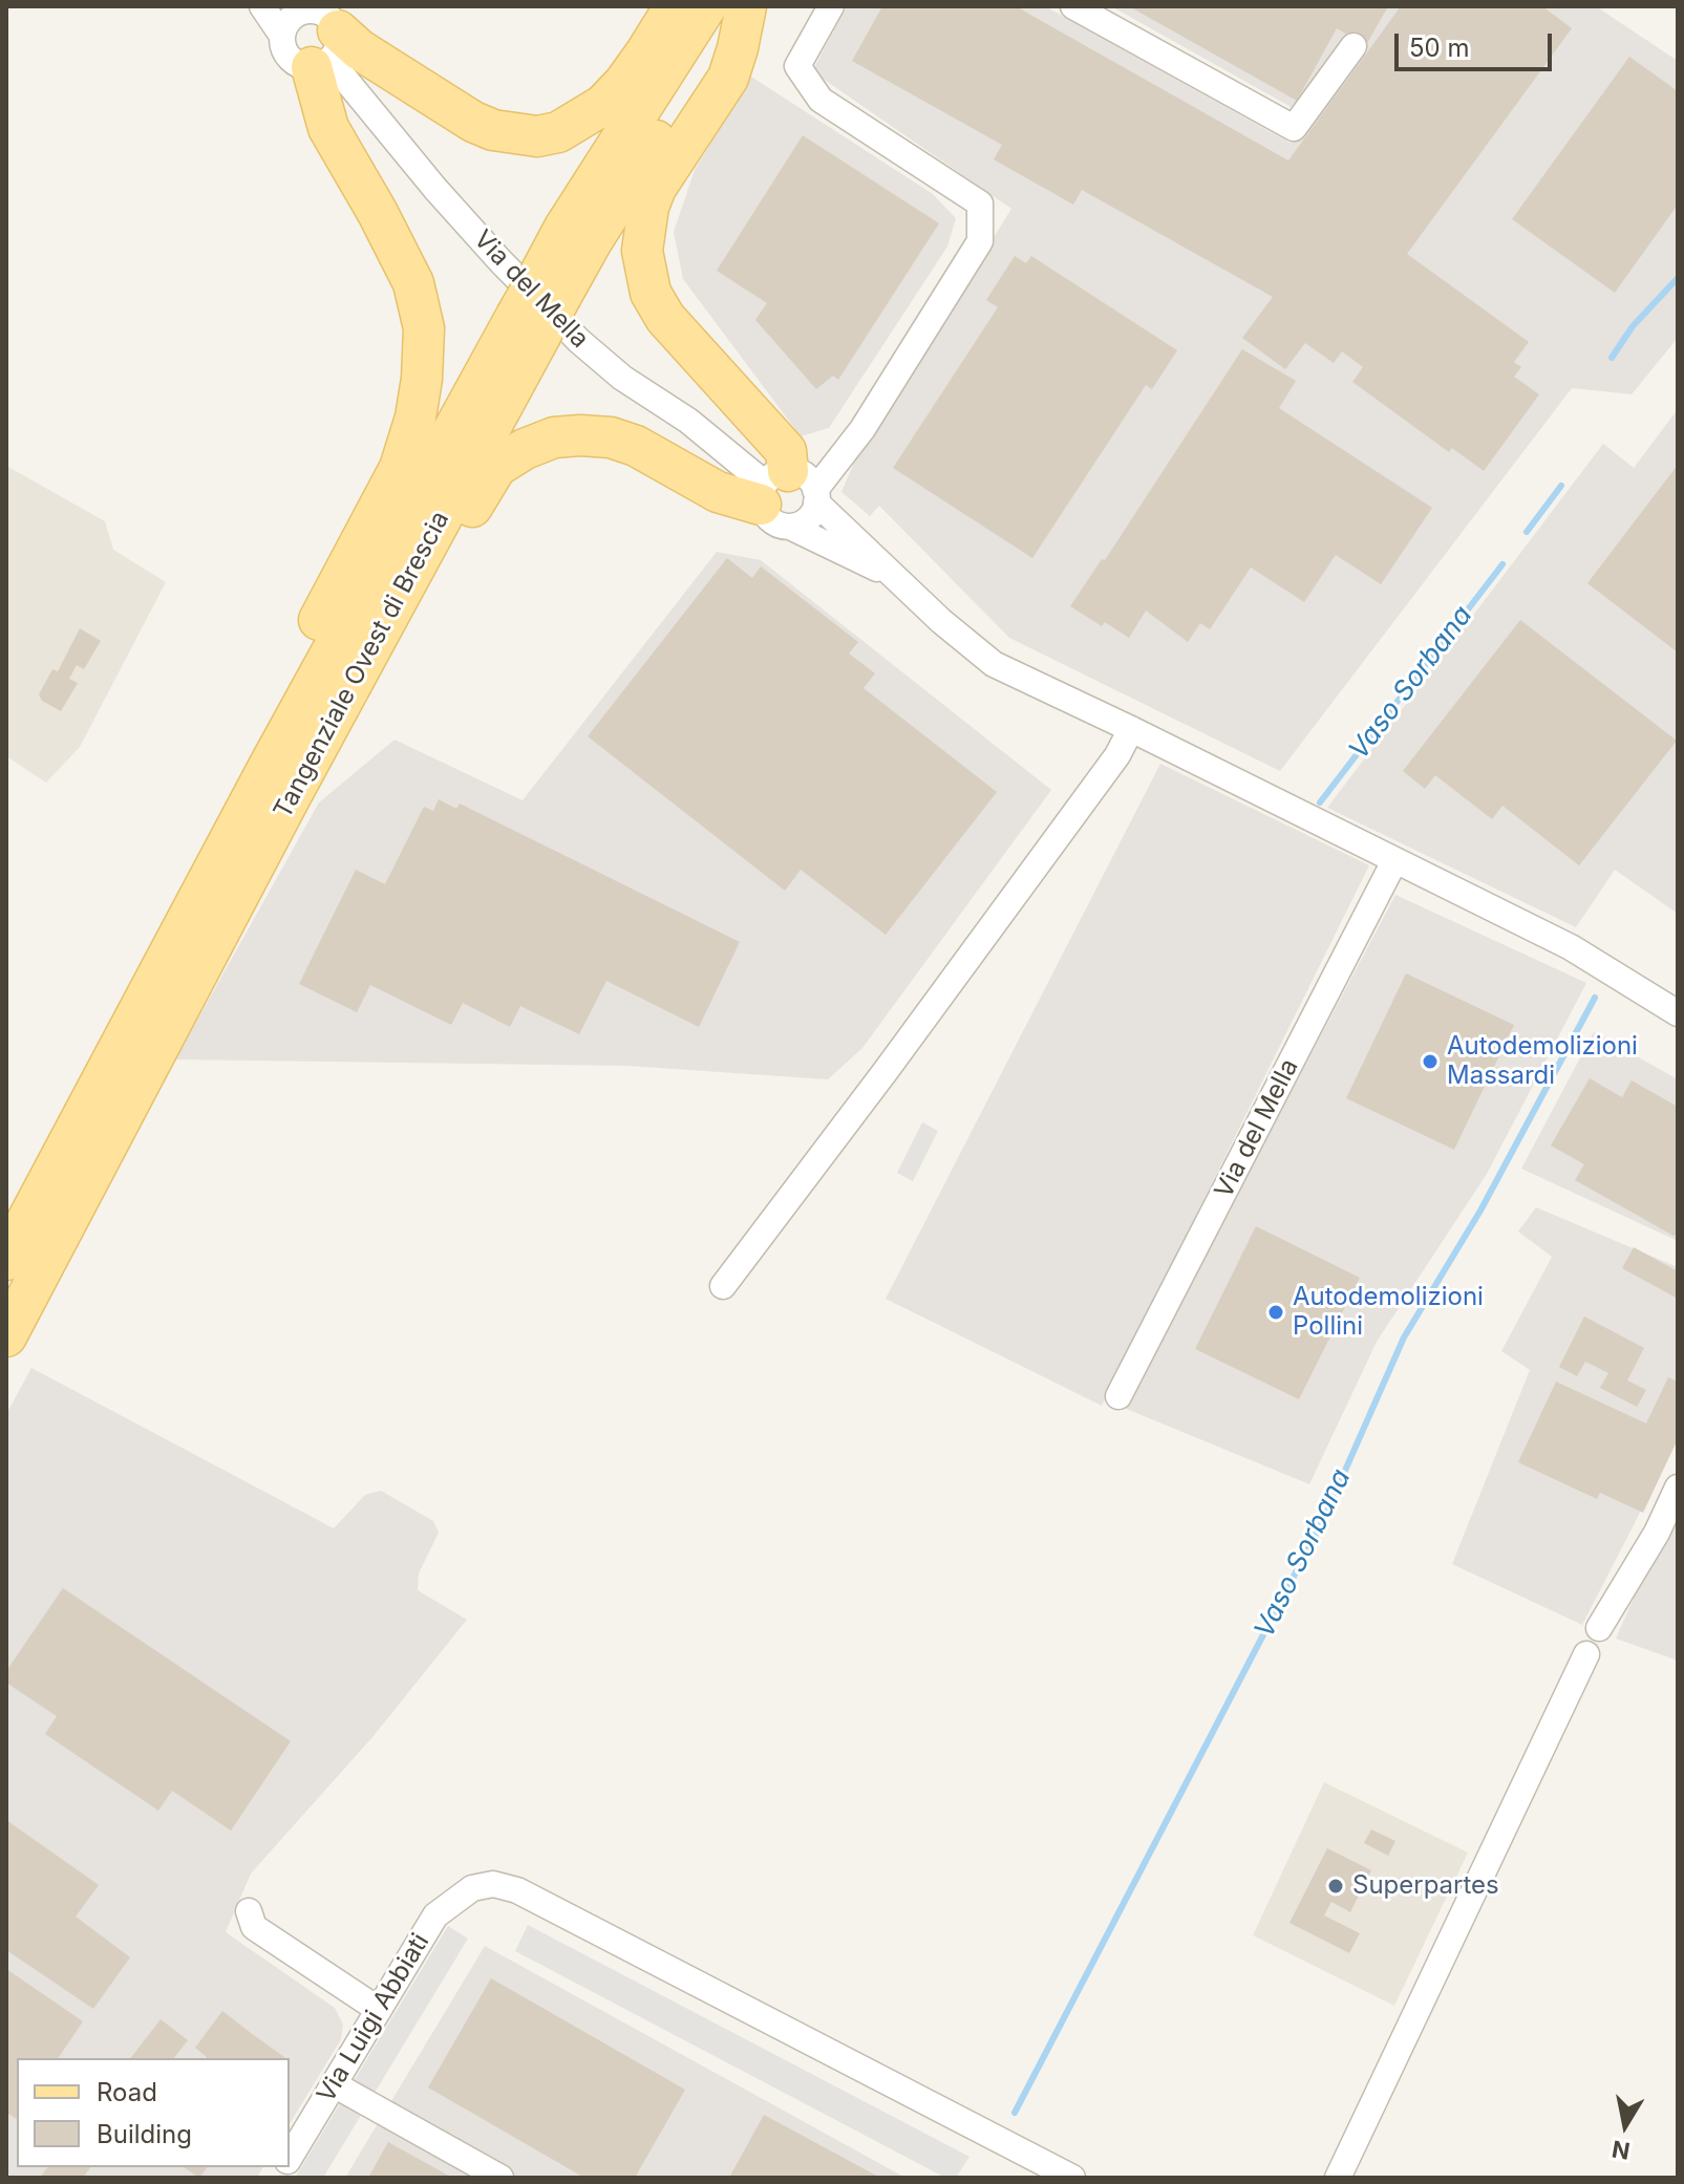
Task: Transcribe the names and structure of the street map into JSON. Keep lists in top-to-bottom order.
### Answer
{
  "streets": {
    "main road": ["Tangenziale Ovest di Brescia"],
    "street": ["Via del Mella", "Via Luigi Abbiati"]
  },
  "water": ["Vaso Sorbana"],
  "places": ["Autodemolizioni Massardi", "Autodemolizioni Pollini", "Superpartes"],
  "legend": ["Road", "Building"],
  "scale_bar": "50 m",
  "north": "bottom"
}
